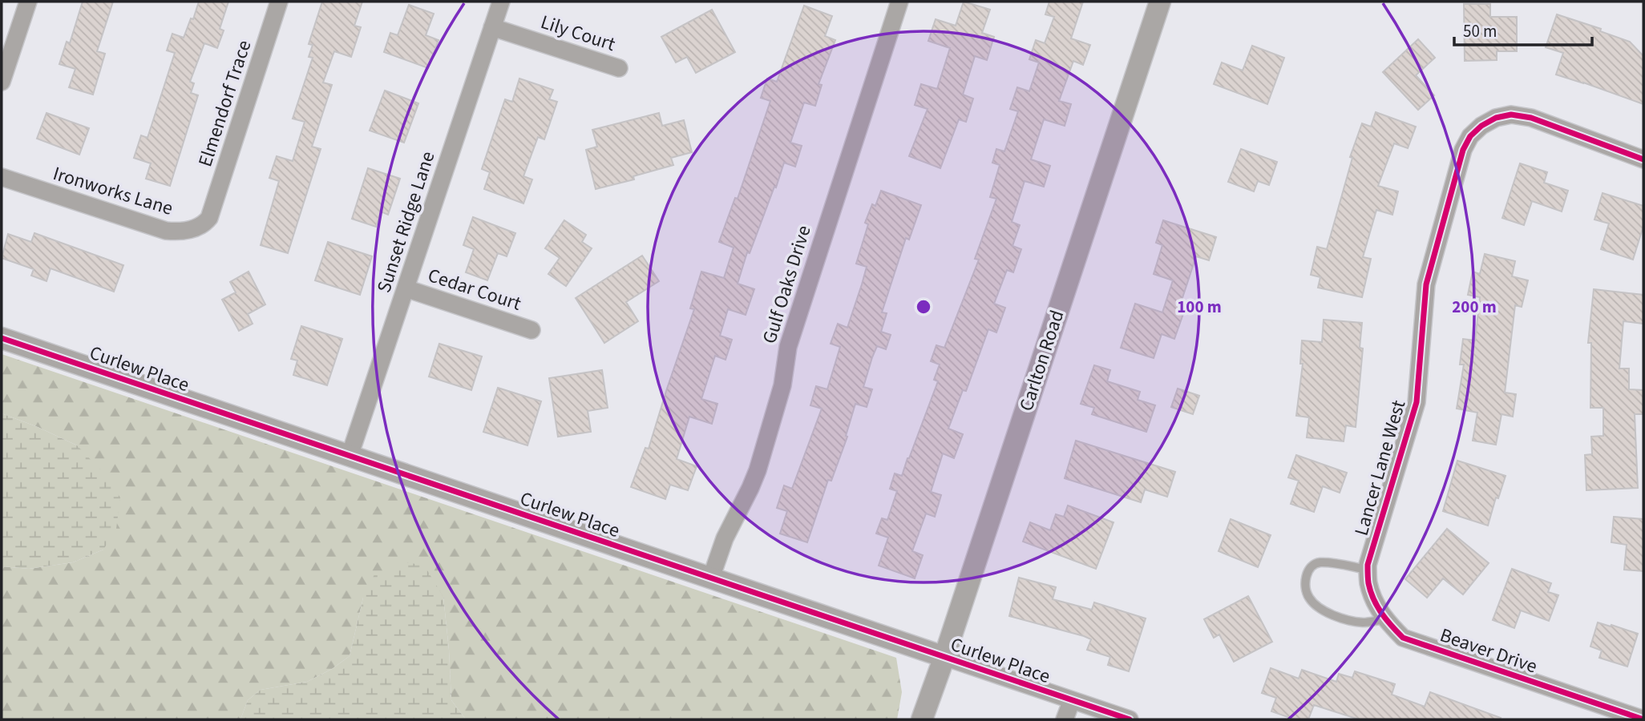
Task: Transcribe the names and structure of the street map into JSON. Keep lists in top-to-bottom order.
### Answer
{
  "streets": {
    "street": [
      "Lily Court",
      "Elmendorf Trace",
      "Ironworks Lane",
      "Sunset Ridge Lane",
      "Gulf Oaks Drive",
      "Cedar Court",
      "Carlton Road",
      "Curlew Place",
      "Lancer Lane West",
      "Beaver Drive"
    ]
  },
  "crossings": [
    ["Lily Court", "Sunset Ridge Lane"],
    ["Elmendorf Trace", "Ironworks Lane"],
    ["Sunset Ridge Lane", "Cedar Court"],
    ["Sunset Ridge Lane", "Curlew Place"],
    ["Gulf Oaks Drive", "Curlew Place"],
    ["Carlton Road", "Curlew Place"],
    ["Lancer Lane West", "Beaver Drive"]
  ],
  "scale_bar": "50 m",
  "rings": ["100 m", "200 m"]
}
